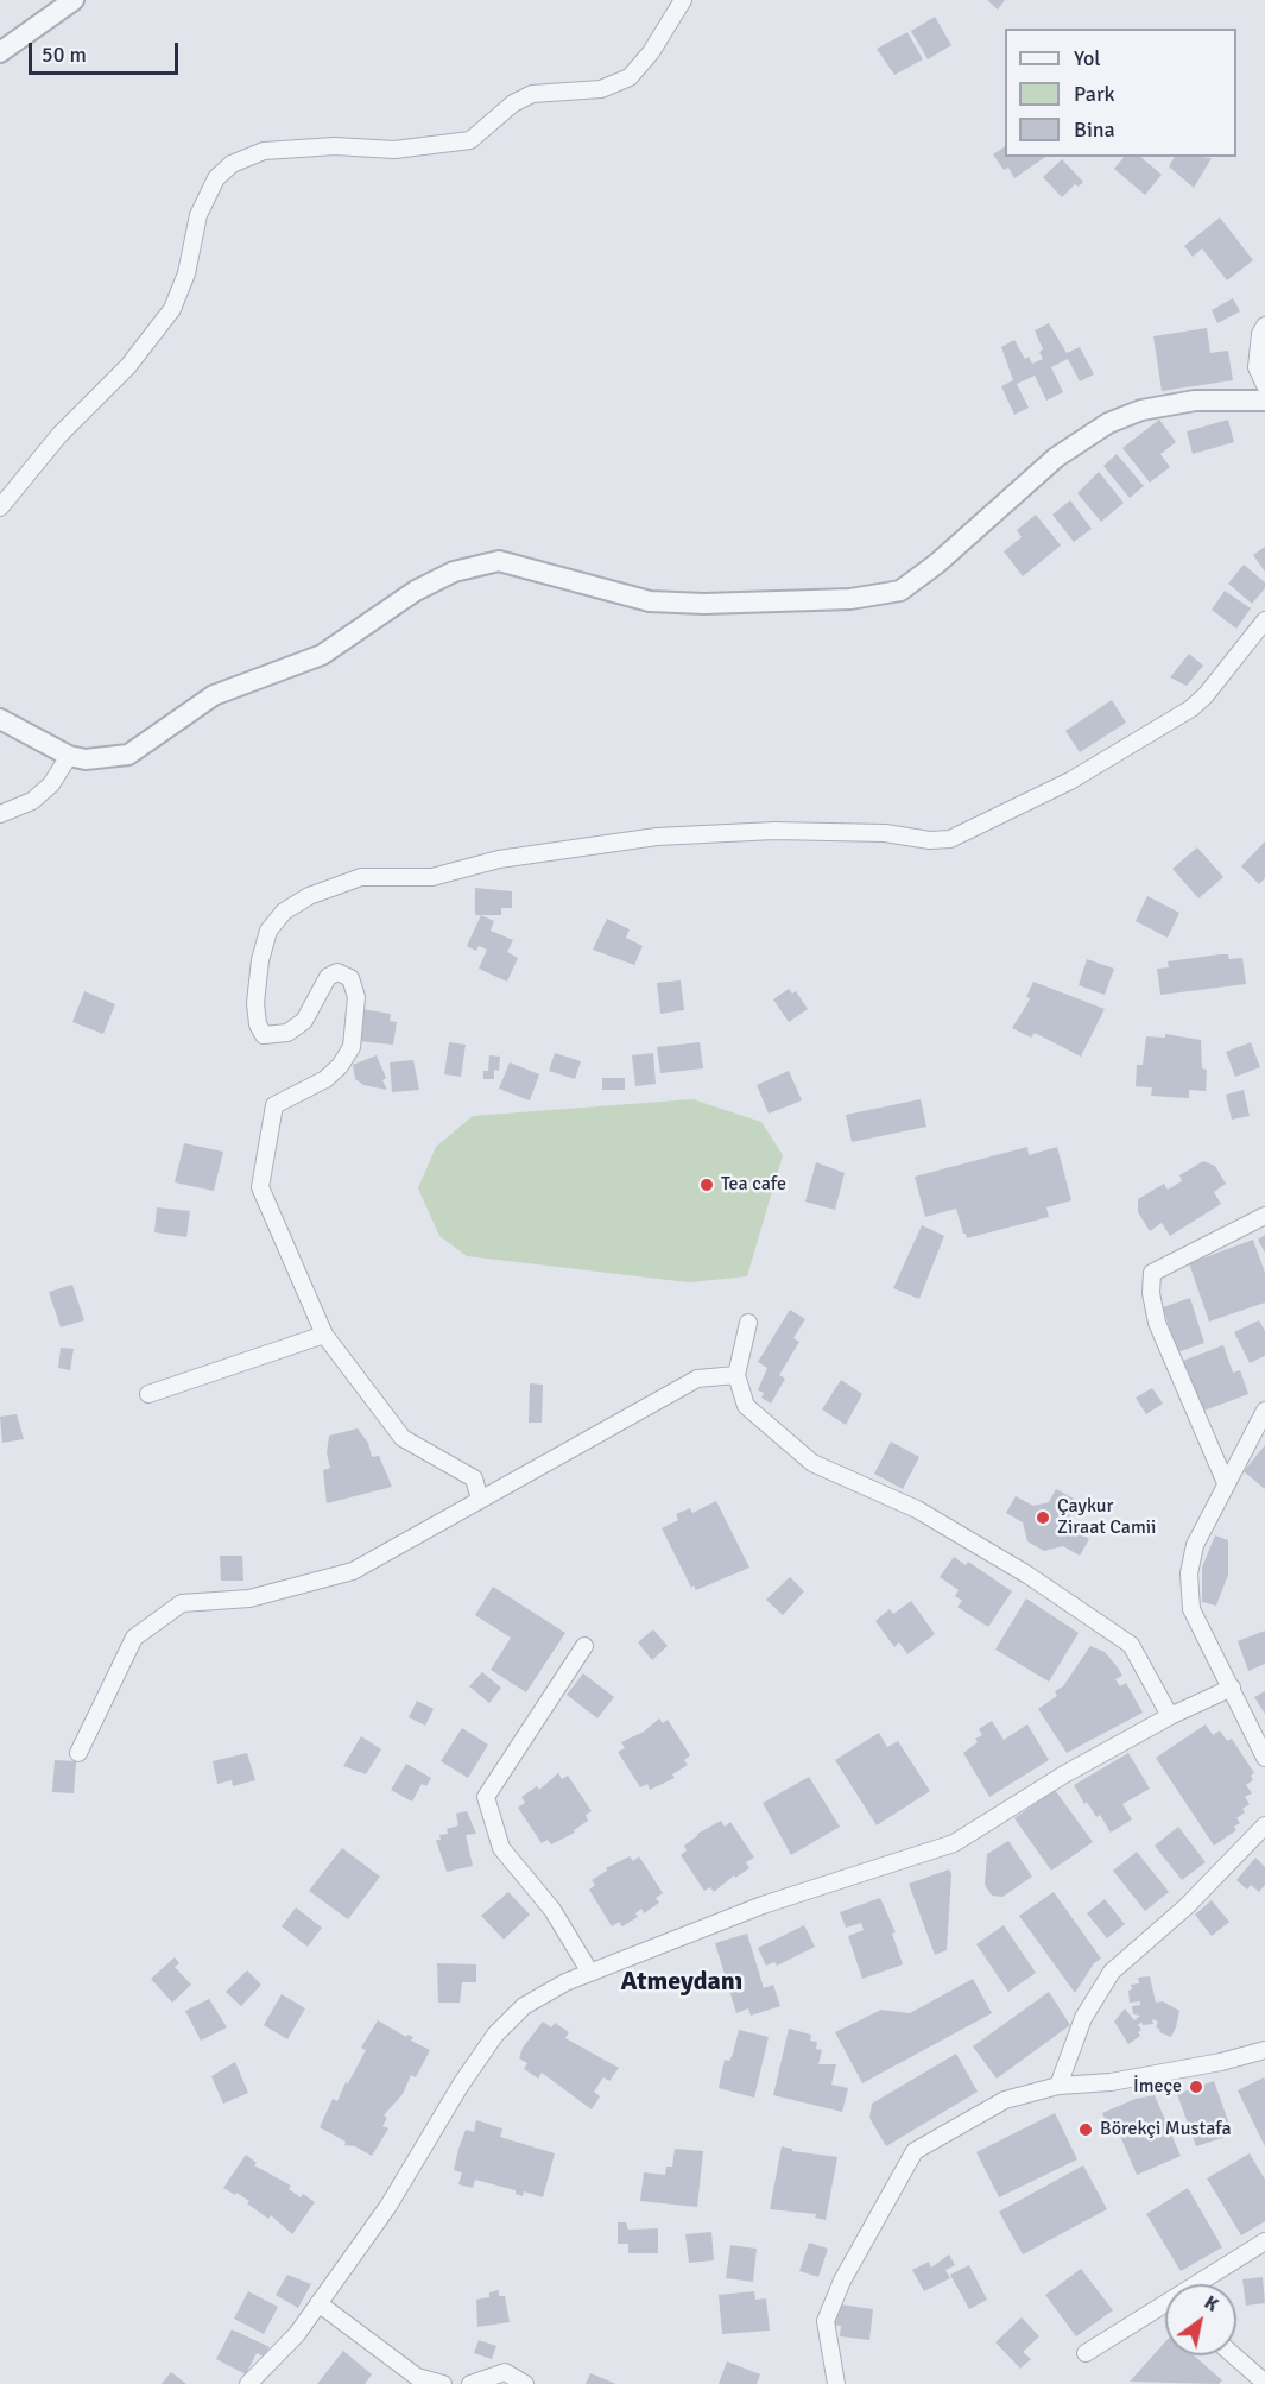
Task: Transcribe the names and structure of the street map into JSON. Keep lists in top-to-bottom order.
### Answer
{
  "districts": ["Atmeydanı"],
  "places": [
    "Tea cafe",
    "Çaykur Ziraat Camii",
    "İmeçe",
    "Börekçi Mustafa"
  ],
  "legend": ["Yol", "Park", "Bina"],
  "scale_bar": "50 m",
  "north": "top right"
}
